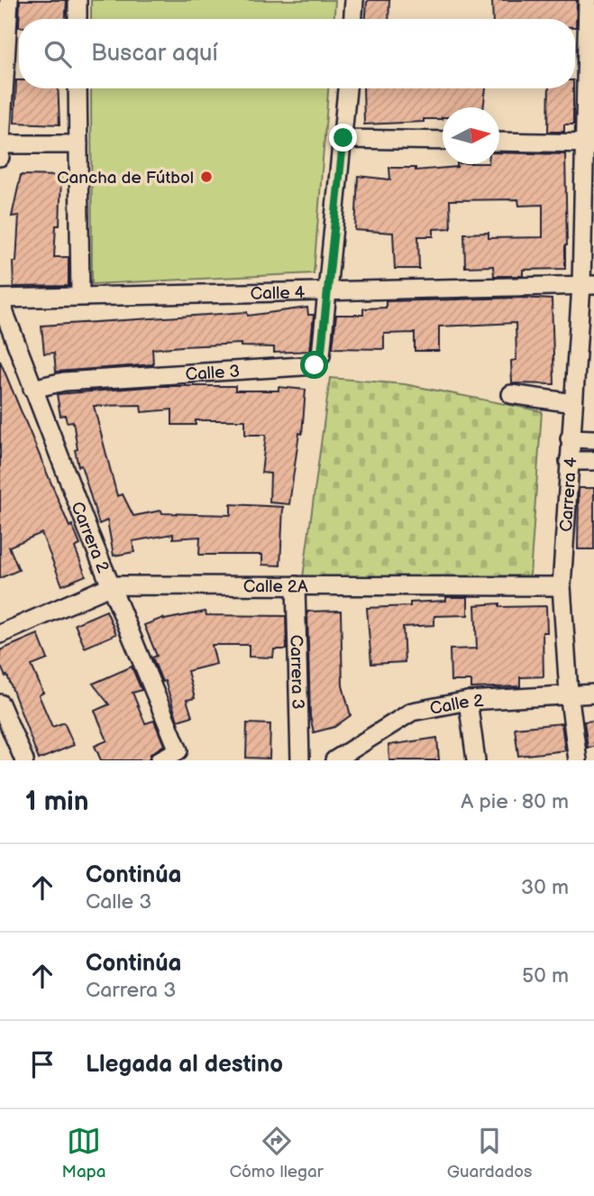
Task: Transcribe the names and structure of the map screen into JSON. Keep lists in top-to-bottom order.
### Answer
{
  "streets": {
    "street": [
      "Calle 4",
      "Calle 3",
      "Carrera 4",
      "Carrera 2",
      "Calle 2A",
      "Carrera 3",
      "Calle 2"
    ]
  },
  "crossings": [
    ["Calle 4", "Calle 3"],
    ["Calle 4", "Carrera 4"],
    ["Calle 4", "Carrera 2"],
    ["Calle 3", "Carrera 2"],
    ["Carrera 4", "Calle 2A"],
    ["Carrera 4", "Calle 2"],
    ["Carrera 2", "Calle 2A"],
    ["Calle 2A", "Carrera 3"]
  ],
  "places": ["Cancha de Fútbol"],
  "north": "right",
  "page": {
    "search": "Buscar aquí",
    "heading": ["1 min", "A pie · 80 m"],
    "list": [
      ["Continúa", "Calle 3", "30 m"],
      ["Continúa", "Carrera 3", "50 m"],
      "Llegada al destino"
    ],
    "nav": ["Mapa", "Cómo llegar", "Guardados"]
  }
}
